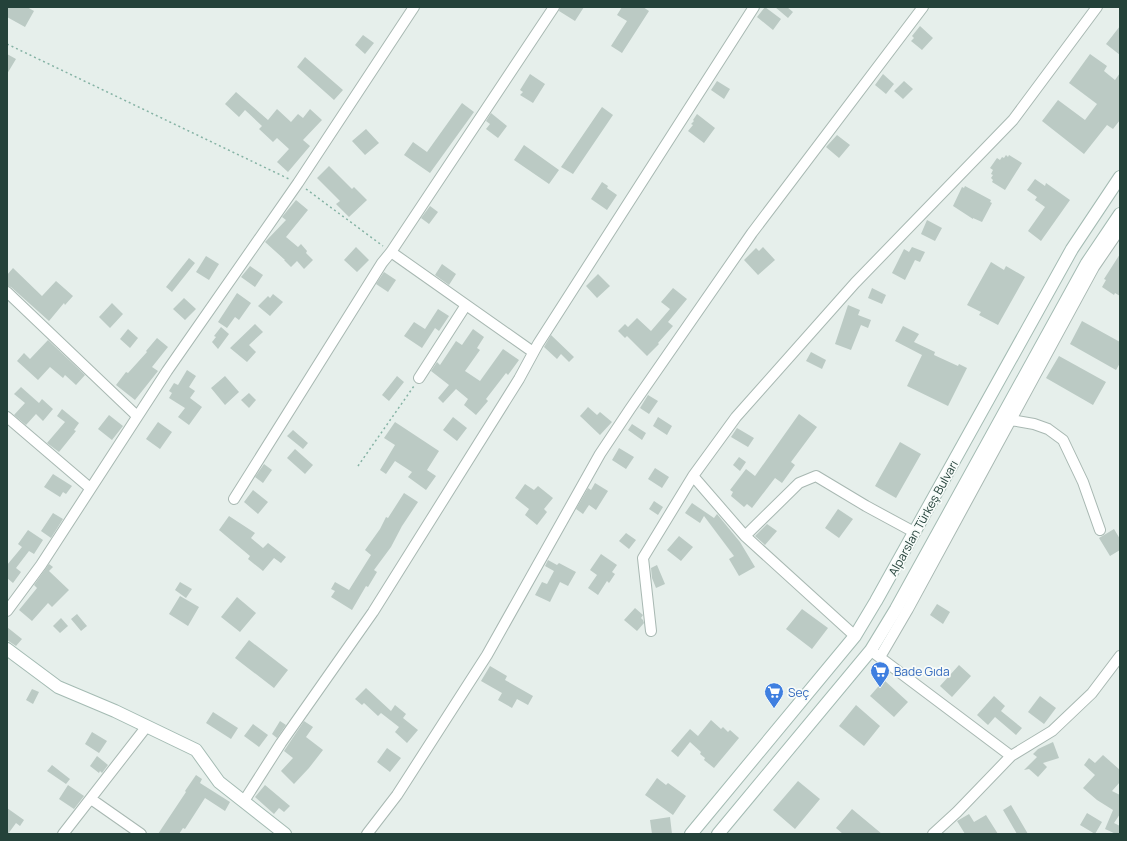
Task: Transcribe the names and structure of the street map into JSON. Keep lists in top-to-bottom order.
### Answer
{
  "streets": {
    "main road": ["Alparslan Türkeş Bulvarı"]
  },
  "places": {
    "supermarket": ["Bade Gıda", "Seç"]
  }
}
